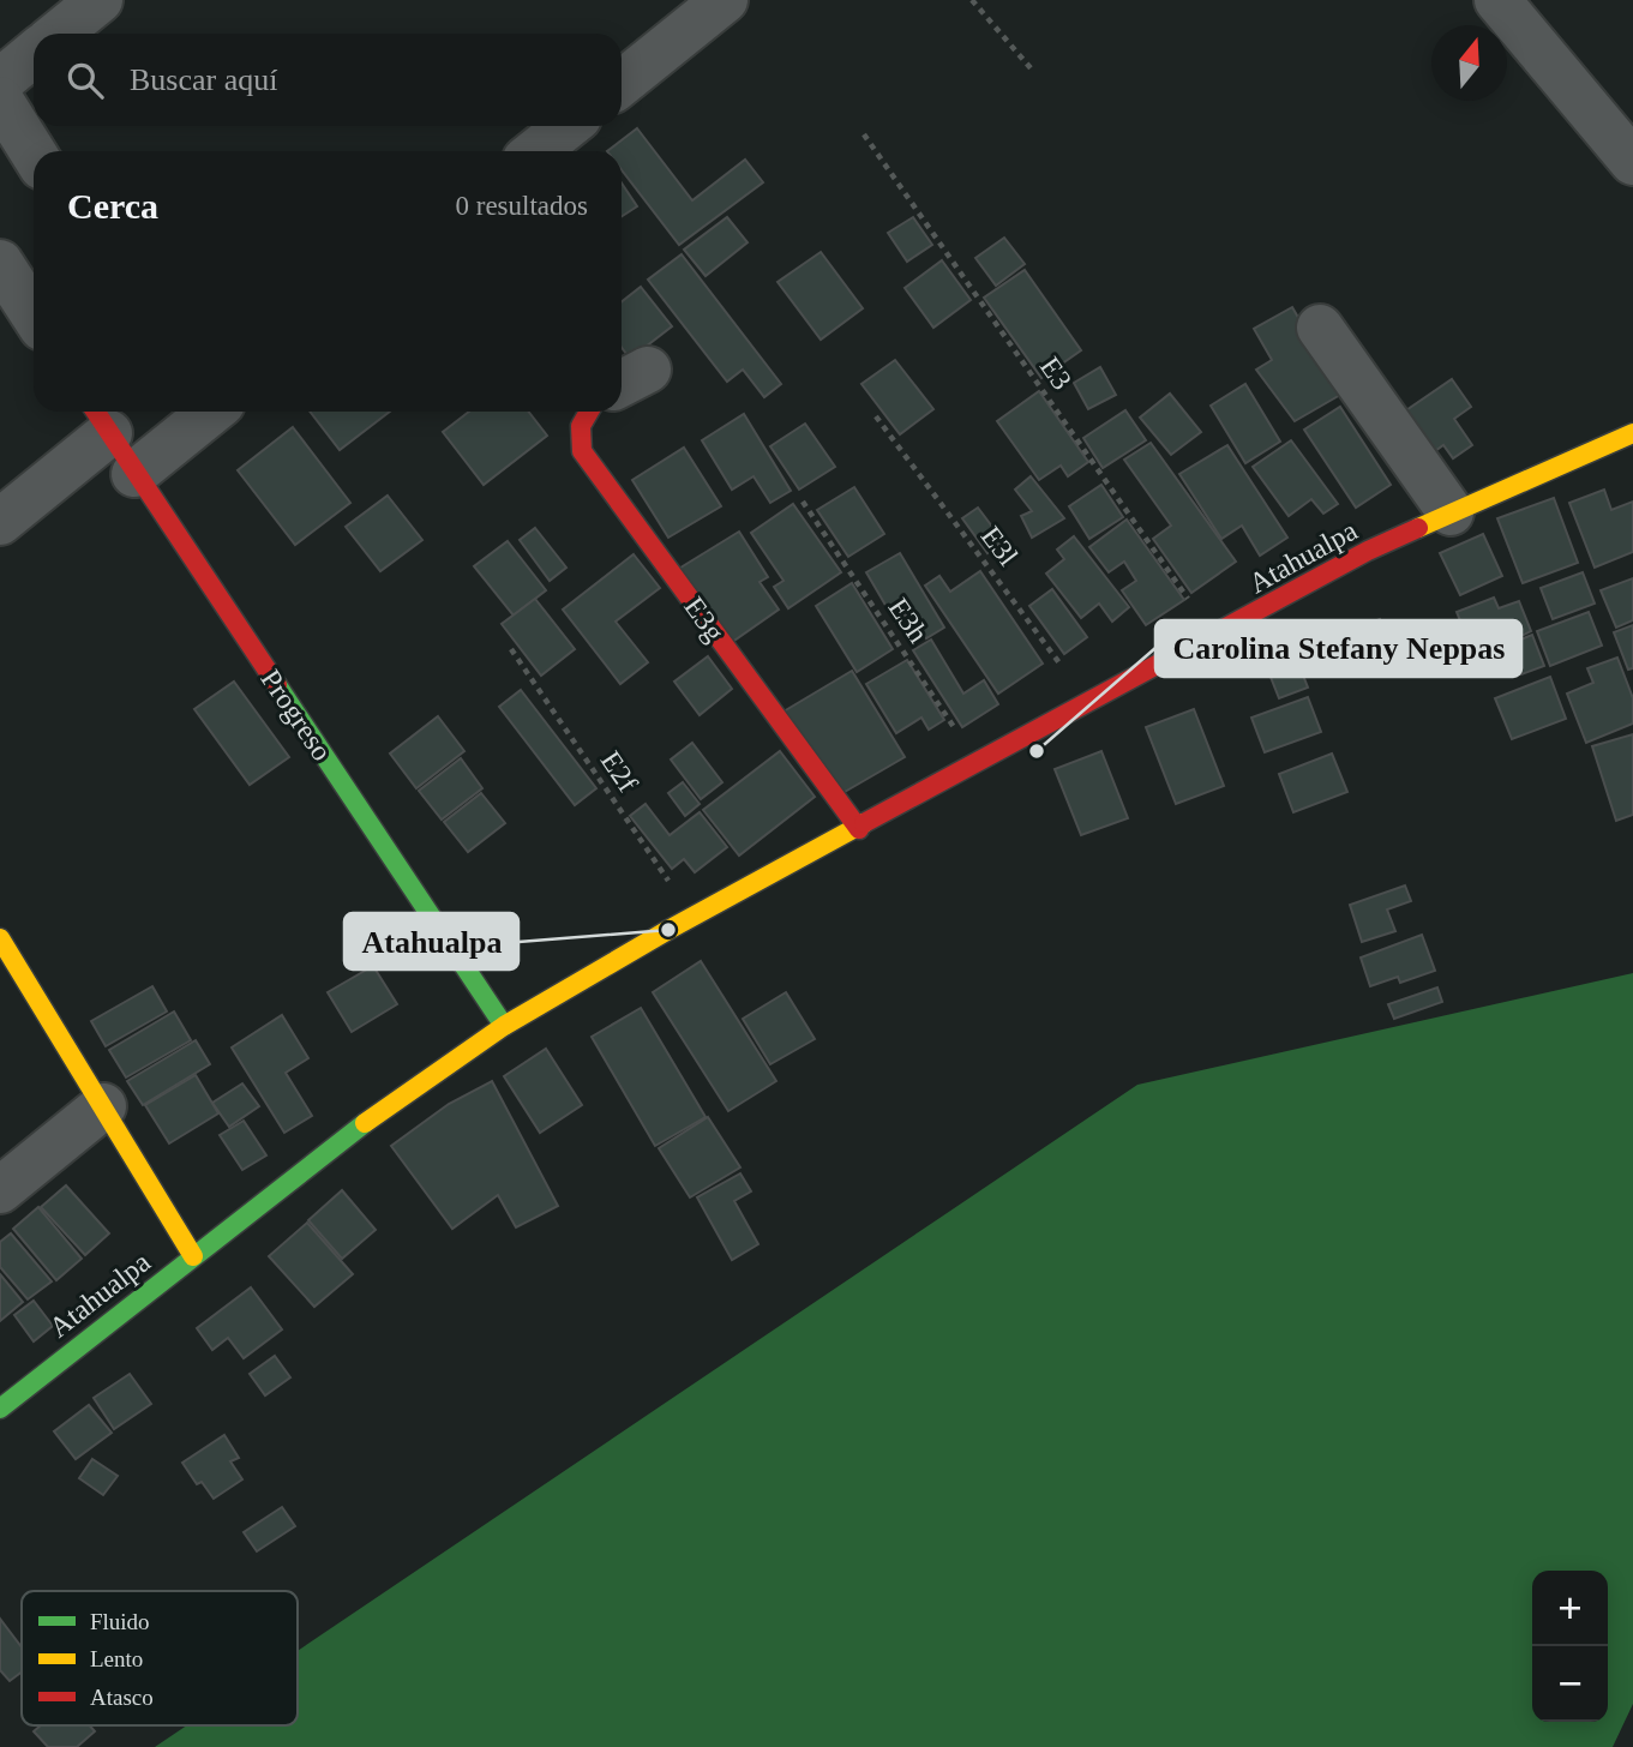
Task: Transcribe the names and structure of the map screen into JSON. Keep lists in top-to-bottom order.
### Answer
{
  "streets": {
    "street": ["Atahualpa", "E3g", "Progreso"],
    "path": [
      "E3",
      "E3l",
      "E3h",
      "E2f"
    ]
  },
  "crossings": [
    ["E3", "Atahualpa"],
    ["E3l", "Atahualpa"],
    ["Atahualpa", "E3g"],
    ["Atahualpa", "E3h"],
    ["Atahualpa", "Progreso"],
    ["Atahualpa", "E2f"]
  ],
  "places": ["Carolina Stefany Neppas", "Atahualpa"],
  "legend": ["Fluido", "Lento", "Atasco"],
  "north": "top",
  "page": {
    "search": "Buscar aquí",
    "heading": ["Cerca", "0 resultados"],
    "map_buttons": ["+", "−"]
  }
}
